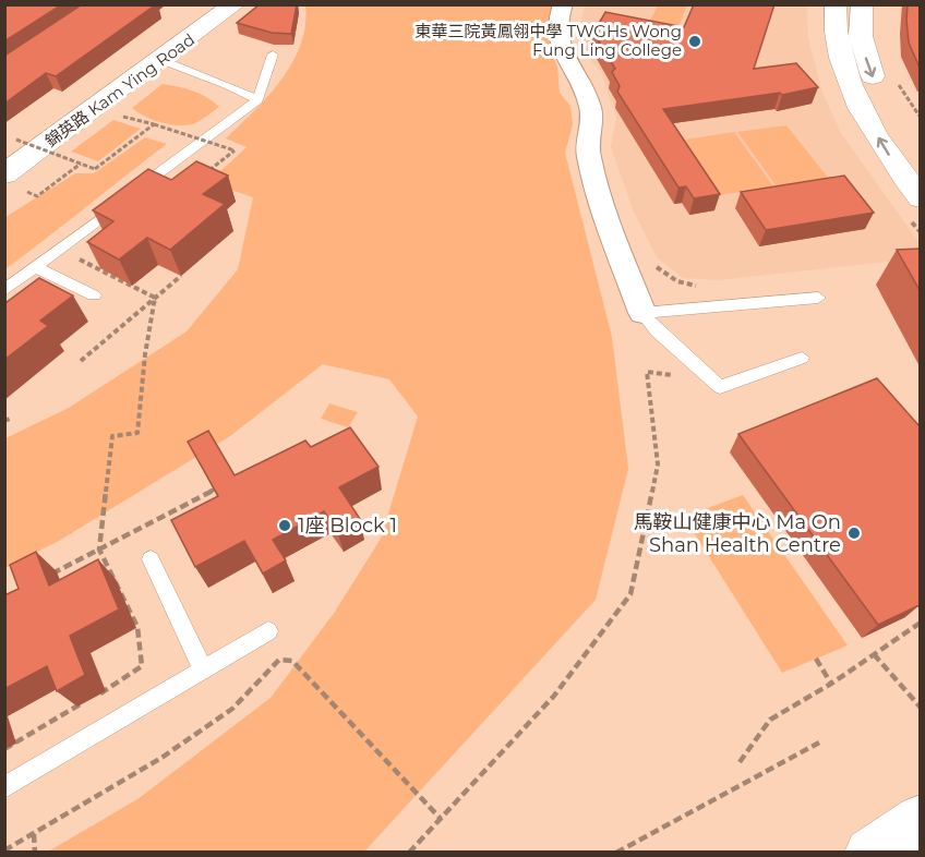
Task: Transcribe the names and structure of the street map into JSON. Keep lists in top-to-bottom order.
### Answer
{
  "streets": {
    "main road": ["錦英路 Kam Ying Road"]
  },
  "places": ["東華三院黃鳳翎中學 TWGHs Wong Fung Ling College", "1座 Block 1", "馬鞍山健康中心 Ma On Shan Health Centre"]
}
